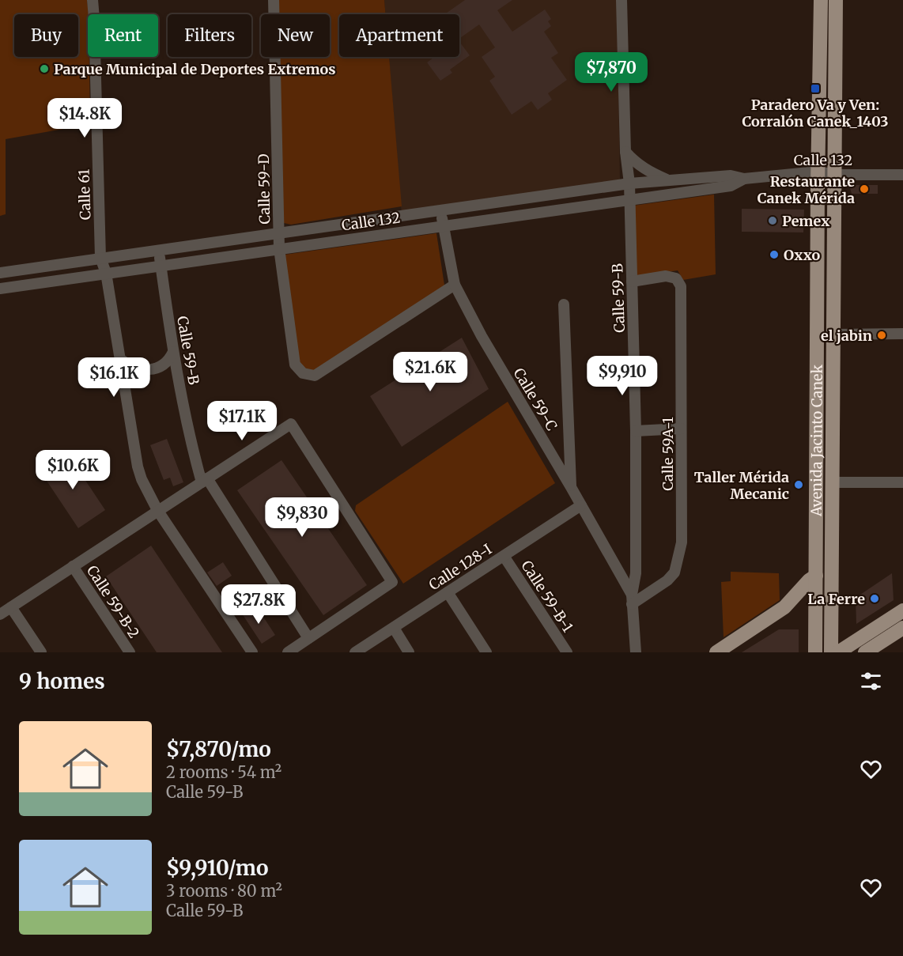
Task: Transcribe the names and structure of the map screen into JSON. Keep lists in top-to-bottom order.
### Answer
{
  "streets": {
    "main road": ["Avenida Jacinto Canek"],
    "street": [
      "Calle 132",
      "Calle 59-D",
      "Calle 61",
      "Calle 59-B",
      "Calle 59-C",
      "Calle 59A-1",
      "Calle 128-I",
      "Calle 59-B-1",
      "Calle 59-B-2"
    ]
  },
  "crossings": [
    ["Calle 132", "Calle 59-D"],
    ["Calle 132", "Calle 61"],
    ["Calle 132", "Calle 59-B"],
    ["Calle 132", "Calle 59-C"],
    ["Calle 132", "Avenida Jacinto Canek"],
    ["Calle 59-D", "Calle 59-C"],
    ["Calle 59-B", "Calle 59-C"],
    ["Calle 59-B", "Calle 59A-1"],
    ["Calle 59-C", "Calle 59A-1"],
    ["Calle 59-C", "Calle 128-I"],
    ["Calle 128-I", "Calle 59-B-1"]
  ],
  "places": {
    "other": [
      "Parque Municipal de Deportes Extremos",
      "Restaurante Canek Mérida",
      "Pemex",
      "Oxxo",
      "el jabin",
      "Taller Mérida Mecanic",
      "La Ferre"
    ],
    "transit": ["Paradero Va y Ven: Corralón Canek_1403"]
  },
  "page": {
    "chip": [
      "Buy",
      "Rent",
      "Filters",
      "New",
      "Apartment"
    ],
    "price": [
      "$7,870",
      "$14.8K",
      "$21.6K",
      "$9,910",
      "$16.1K",
      "$17.1K",
      "$10.6K",
      "$9,830",
      "$27.8K"
    ],
    "heading": "9 homes",
    "list": [
      {
        "name": "$7,870/mo",
        "note": "2 rooms · 54 m² · Calle 59-B"
      },
      {
        "name": "$9,910/mo",
        "note": "3 rooms · 80 m² · Calle 59-B"
      }
    ]
  }
}
